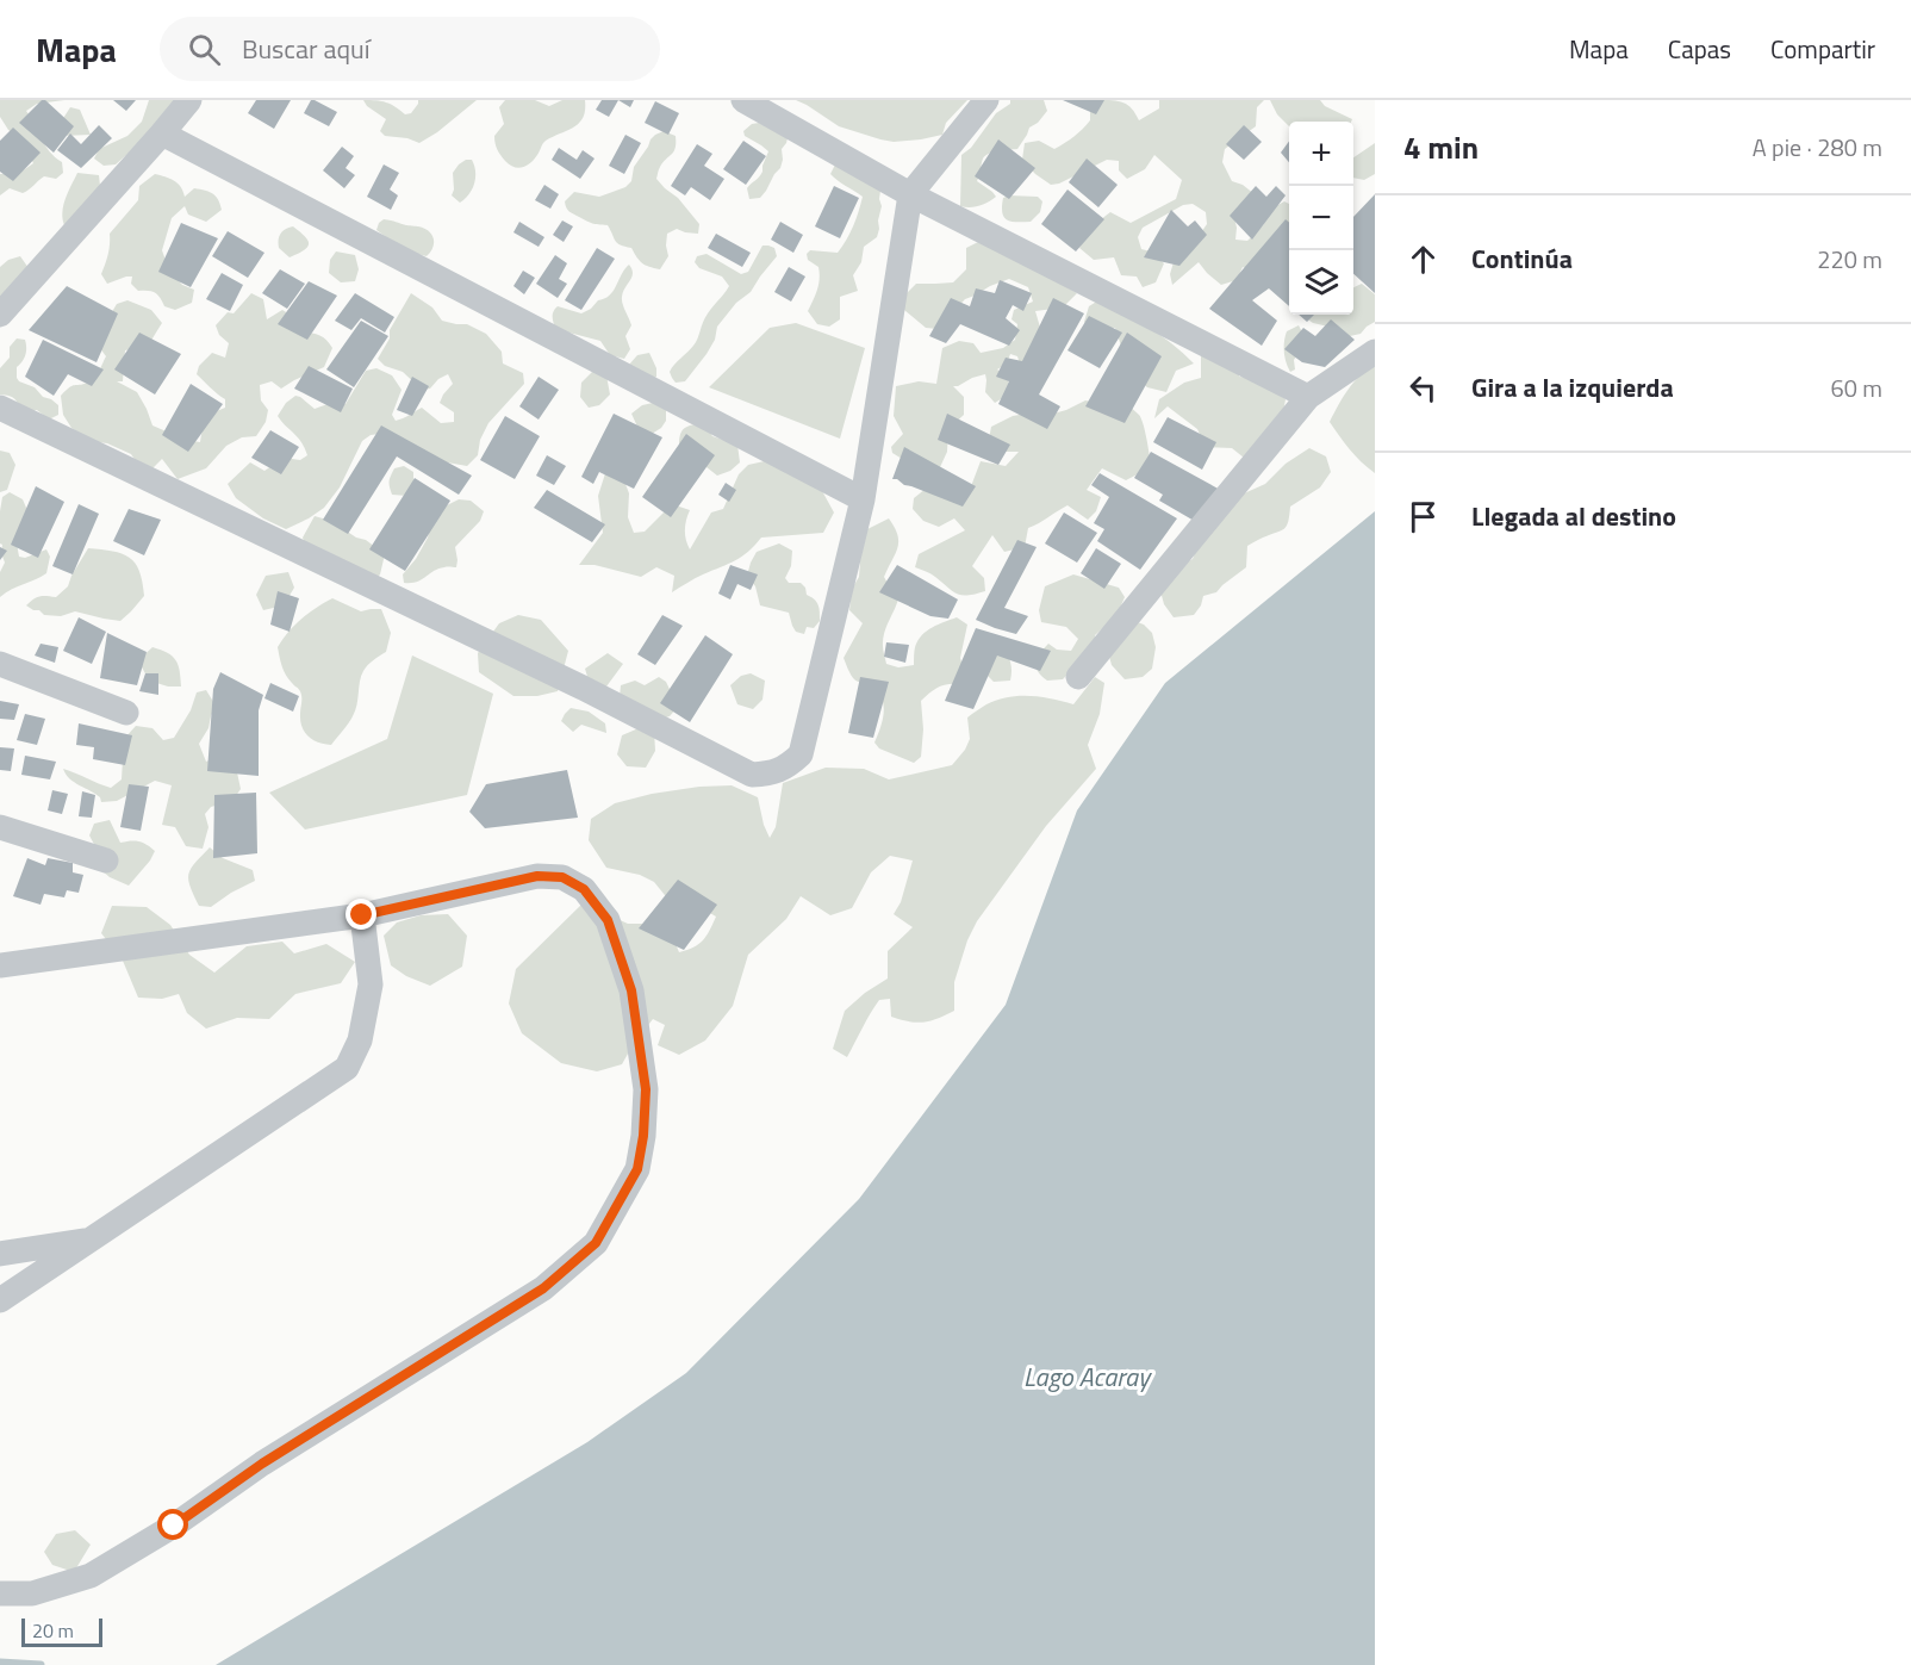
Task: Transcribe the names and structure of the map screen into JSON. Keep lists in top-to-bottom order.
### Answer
{
  "water": ["Lago Acaray"],
  "scale_bar": "20 m",
  "page": {
    "header": "Mapa",
    "search": "Buscar aquí",
    "nav": ["Mapa", "Capas", "Compartir"],
    "heading": ["4 min", "A pie · 280 m"],
    "map_buttons": ["+", "−"],
    "list": [
      ["Continúa", "220 m"],
      ["Gira a la izquierda", "60 m"],
      "Llegada al destino"
    ],
    "scale": "20 m"
  }
}
